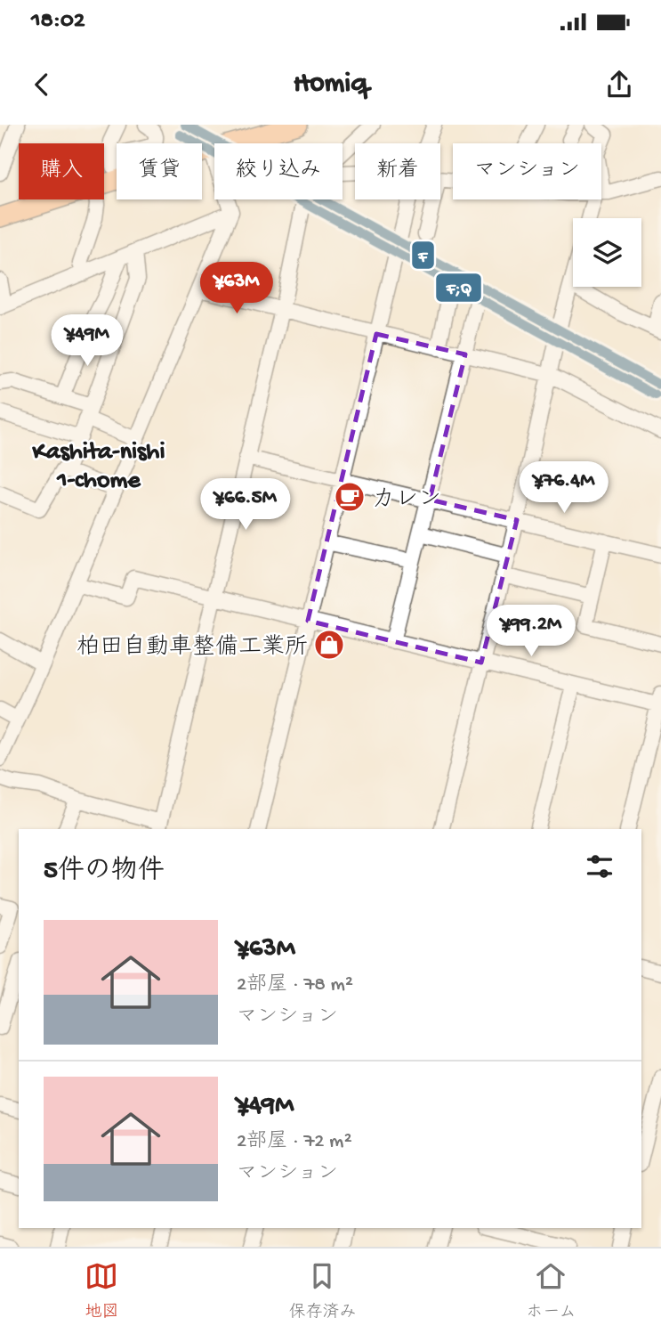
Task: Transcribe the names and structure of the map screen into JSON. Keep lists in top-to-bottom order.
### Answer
{
  "districts": ["Kashita-nishi 1-chome"],
  "places": {
    "cafe": ["カレン"],
    "shop": ["柏田自動車整備工業所"]
  },
  "lines": ["transit line F", "transit line F;Q"],
  "page": {
    "status": "18:02",
    "header": "Homiq",
    "chip": [
      "購入",
      "賃貸",
      "絞り込み",
      "新着",
      "マンション"
    ],
    "price": [
      "¥63M",
      "¥49M",
      "¥76.4M",
      "¥66.5M",
      "¥99.2M"
    ],
    "heading": "5件の物件",
    "list": [
      {
        "name": "¥63M",
        "note": "2部屋 · 78 m² · マンション"
      },
      {
        "name": "¥49M",
        "note": "2部屋 · 72 m² · マンション"
      }
    ],
    "tabs": ["地図", "保存済み", "ホーム"]
  }
}
